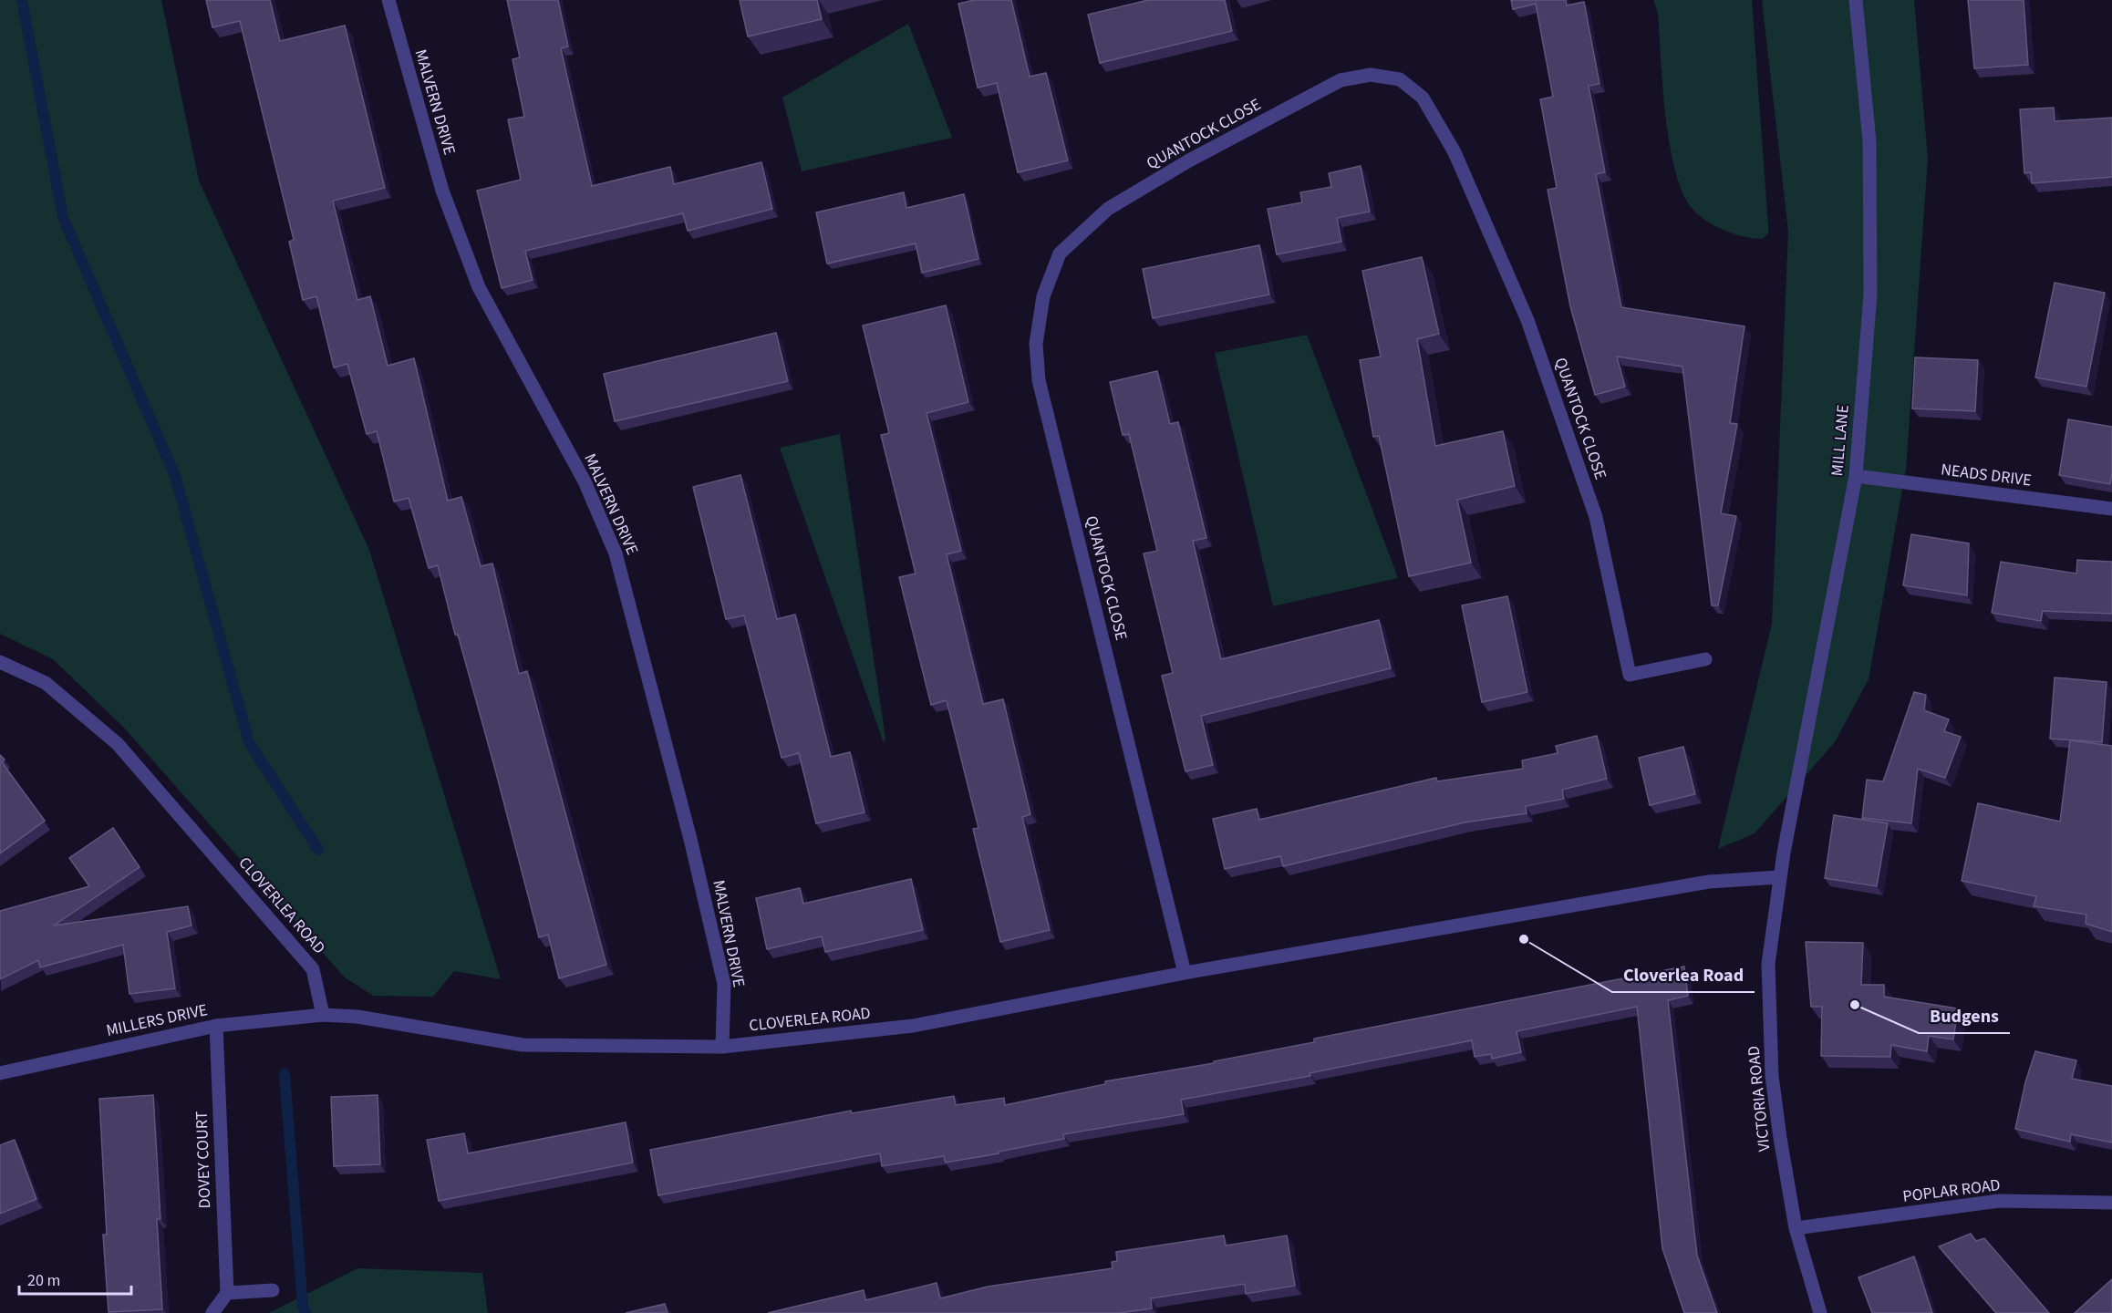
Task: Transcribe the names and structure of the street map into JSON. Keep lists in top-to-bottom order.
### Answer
{
  "streets": {
    "street": [
      "MALVERN DRIVE",
      "QUANTOCK CLOSE",
      "MILL LANE",
      "NEADS DRIVE",
      "CLOVERLEA ROAD",
      "MILLERS DRIVE",
      "VICTORIA ROAD",
      "DOVEY COURT",
      "POPLAR ROAD"
    ]
  },
  "crossings": [
    ["MALVERN DRIVE", "CLOVERLEA ROAD"],
    ["QUANTOCK CLOSE", "CLOVERLEA ROAD"],
    ["MILL LANE", "NEADS DRIVE"],
    ["MILL LANE", "CLOVERLEA ROAD"],
    ["MILL LANE", "VICTORIA ROAD"],
    ["CLOVERLEA ROAD", "MILLERS DRIVE"],
    ["CLOVERLEA ROAD", "VICTORIA ROAD"],
    ["MILLERS DRIVE", "DOVEY COURT"],
    ["VICTORIA ROAD", "POPLAR ROAD"]
  ],
  "places": ["Cloverlea Road", "Budgens"],
  "scale_bar": "20 m"
}
